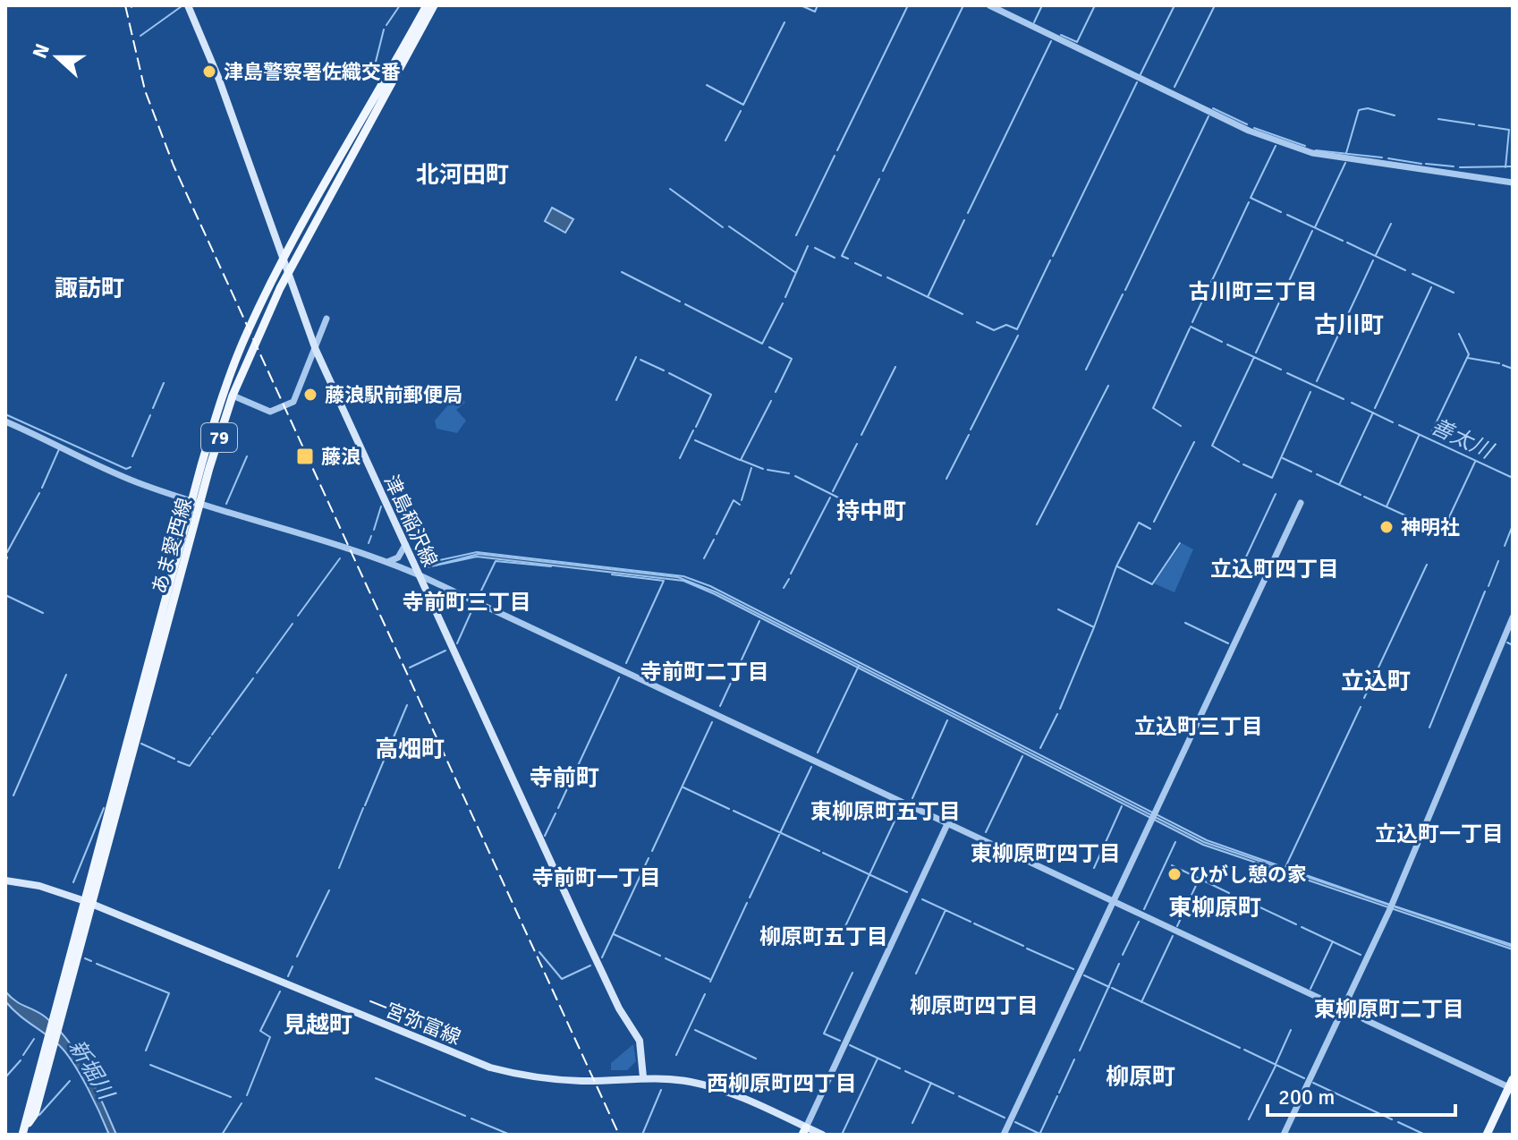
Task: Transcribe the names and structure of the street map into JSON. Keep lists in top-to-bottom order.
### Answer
{
  "streets": {
    "main road": [
      "79",
      "津島稲沢線",
      "あま愛西線",
      "一宮弥富線"
    ]
  },
  "crossings": [
    ["津島稲沢線", "あま愛西線"],
    ["津島稲沢線", "一宮弥富線"],
    ["あま愛西線", "一宮弥富線"]
  ],
  "districts": [
    "北河田町",
    "諏訪町",
    "古川町三丁目",
    "古川町",
    "持中町",
    "立込町四丁目",
    "寺前町三丁目",
    "寺前町二丁目",
    "立込町",
    "立込町三丁目",
    "高畑町",
    "寺前町",
    "東柳原町五丁目",
    "立込町一丁目",
    "東柳原町四丁目",
    "寺前町一丁目",
    "東柳原町",
    "柳原町五丁目",
    "柳原町四丁目",
    "東柳原町二丁目",
    "見越町",
    "柳原町",
    "西柳原町四丁目"
  ],
  "water": ["善太川", "新堀川"],
  "places": {
    "other": [
      "津島警察署佐織交番",
      "藤浪駅前郵便局",
      "神明社",
      "ひがし憩の家"
    ],
    "transit": ["藤浪"]
  },
  "scale_bar": "200 m",
  "north": "left"
}
